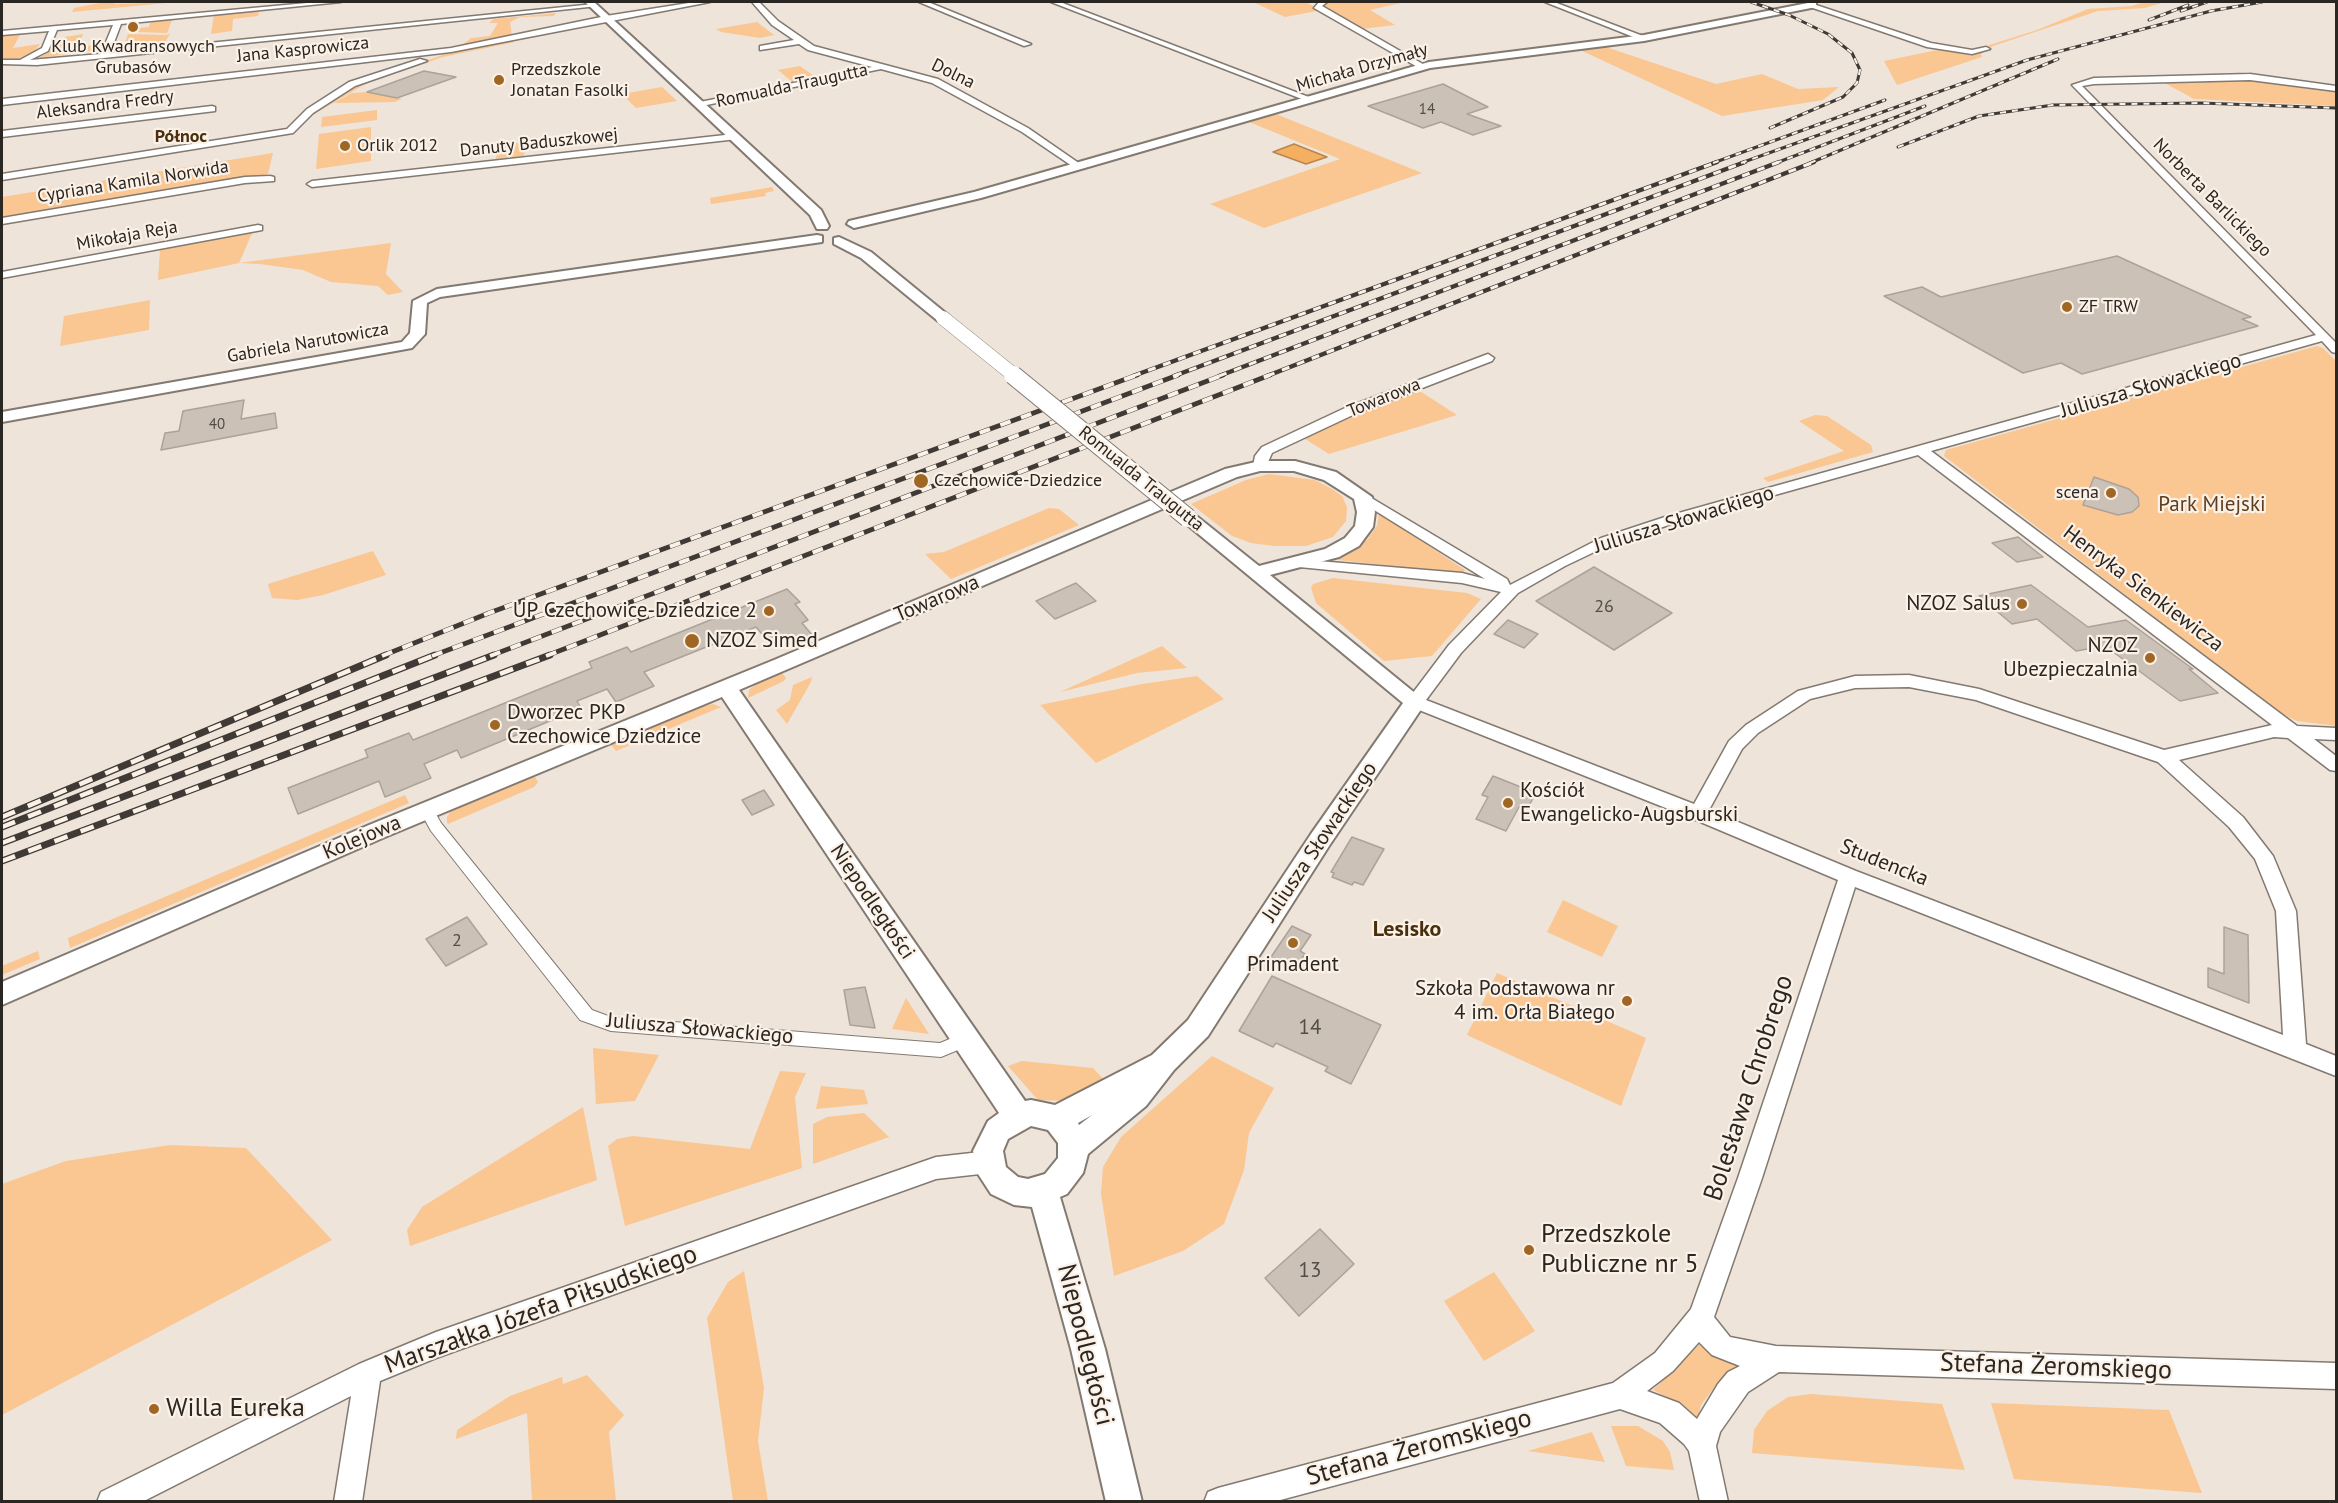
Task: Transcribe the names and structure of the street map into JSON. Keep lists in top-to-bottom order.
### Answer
{
  "streets": {
    "street": [
      "Jana Kasprowicza",
      "Michała Drzymały",
      "Dolna",
      "Romualda Traugutta",
      "Aleksandra Fredry",
      "Danuty Baduszkowej",
      "Cypriana Kamila Norwida",
      "Norberta Barlickiego",
      "Mikołaja Reja",
      "Gabriela Narutowicza",
      "Juliusza Słowackiego",
      "Towarowa",
      "Henryka Sienkiewicza",
      "Kolejowa",
      "Studencka",
      "Niepodległości",
      "Bolesława Chrobrego",
      "Marszałka Józefa Piłsudskiego",
      "Stefana Żeromskiego"
    ]
  },
  "crossings": [
    ["Jana Kasprowicza", "Romualda Traugutta"],
    ["Michała Drzymały", "Dolna"],
    ["Dolna", "Romualda Traugutta"],
    ["Romualda Traugutta", "Danuty Baduszkowej"],
    ["Romualda Traugutta", "Gabriela Narutowicza"],
    ["Romualda Traugutta", "Juliusza Słowackiego"],
    ["Romualda Traugutta", "Studencka"],
    ["Norberta Barlickiego", "Juliusza Słowackiego"],
    ["Juliusza Słowackiego", "Henryka Sienkiewicza"],
    ["Juliusza Słowackiego", "Kolejowa"],
    ["Juliusza Słowackiego", "Studencka"],
    ["Juliusza Słowackiego", "Niepodległości"],
    ["Juliusza Słowackiego", "Marszałka Józefa Piłsudskiego"],
    ["Towarowa", "Kolejowa"],
    ["Towarowa", "Niepodległości"],
    ["Kolejowa", "Niepodległości"],
    ["Studencka", "Bolesława Chrobrego"],
    ["Niepodległości", "Marszałka Józefa Piłsudskiego"],
    ["Bolesława Chrobrego", "Stefana Żeromskiego"]
  ],
  "districts": ["Północ", "Lesisko"],
  "parks": ["Park Miejski"],
  "places": [
    "Klub Kwadransowych Grubasów",
    "Przedszkole Jonatan Fasolki",
    "Orlik 2012",
    "ZF TRW",
    "Czechowice-Dziedzice",
    "scena",
    "NZOZ Salus",
    "UP Czechowice-Dziedzice 2",
    "NZOZ Simed",
    "NZOZ Ubezpieczalnia",
    "Dworzec PKP Czechowice Dziedzice",
    "Kościół Ewangelicko-Augsburski",
    "Primadent",
    "Szkoła Podstawowa nr 4 im. Orła Białego",
    "Przedszkole Publiczne nr 5",
    "Willa Eureka"
  ],
  "house_numbers": [
    "14",
    "40",
    "26",
    "2",
    "14",
    "13"
  ]
}
